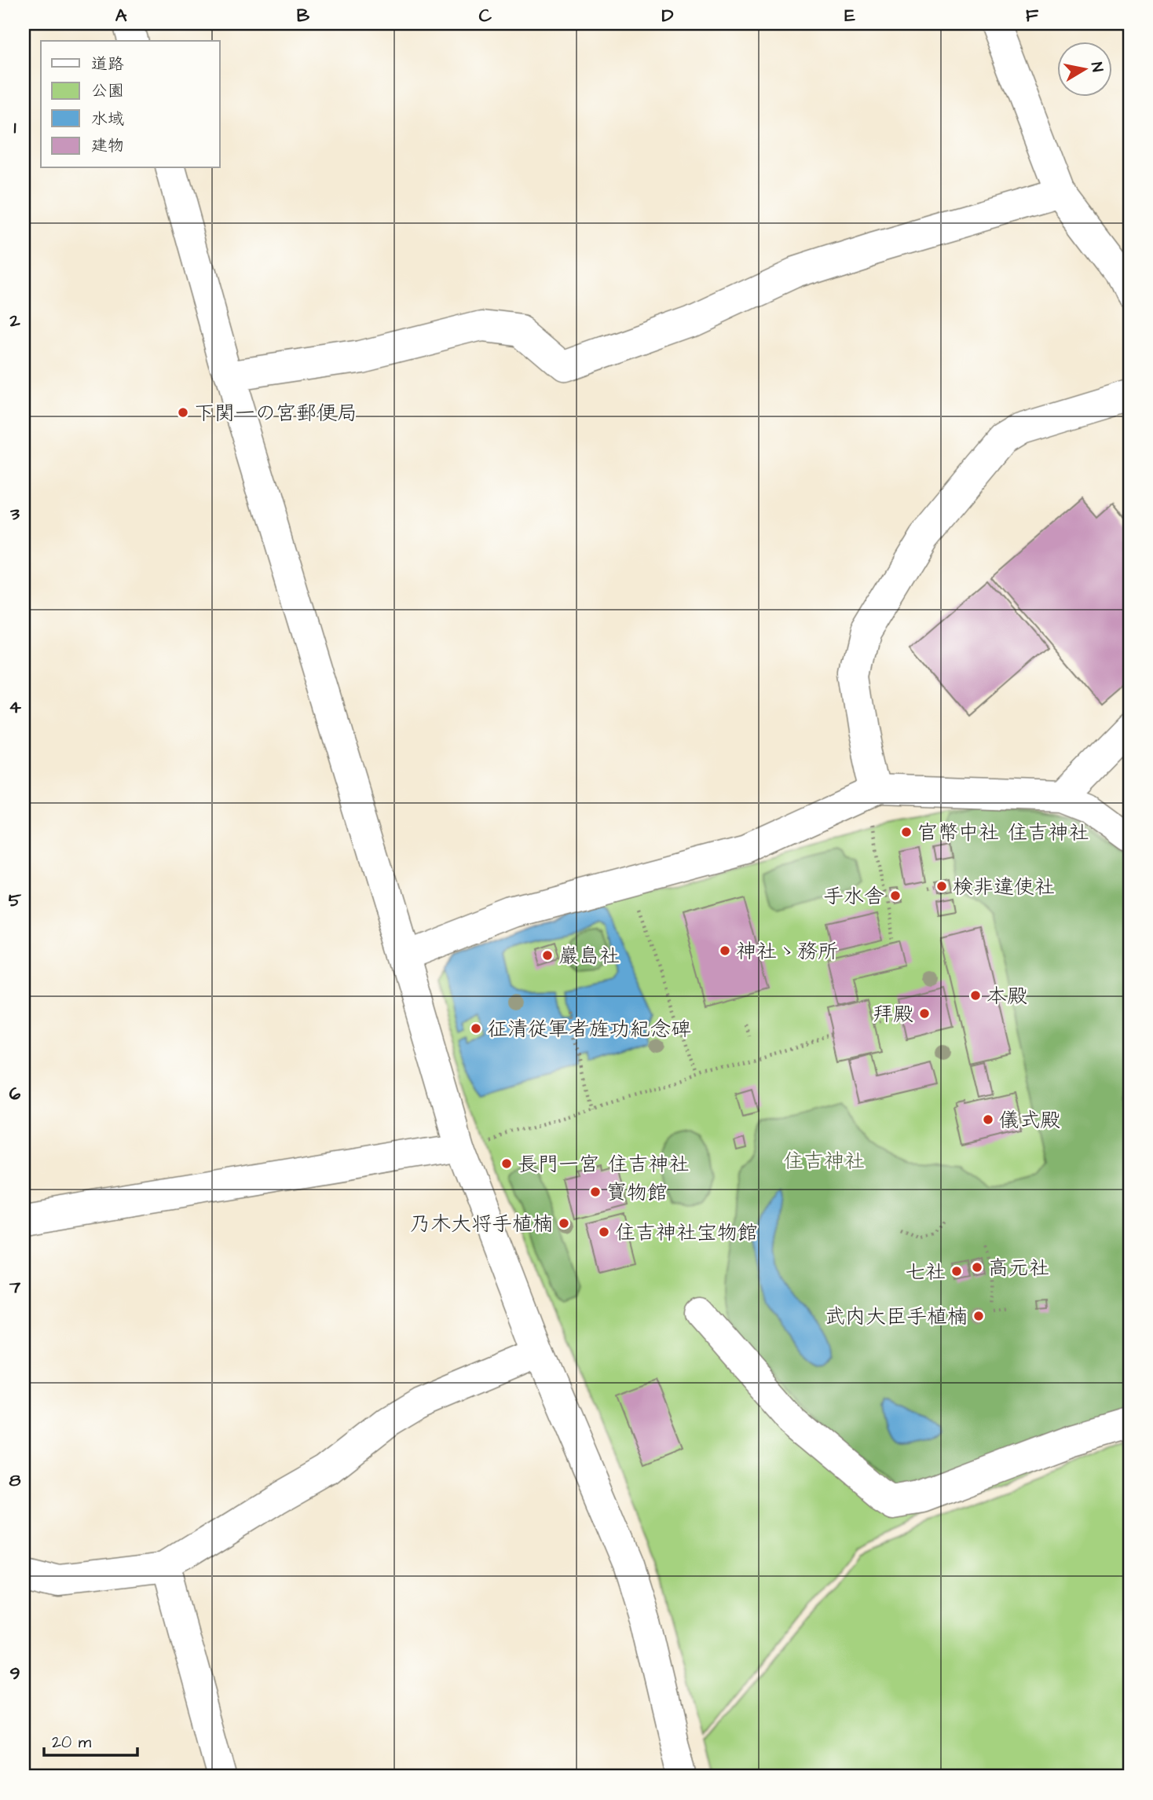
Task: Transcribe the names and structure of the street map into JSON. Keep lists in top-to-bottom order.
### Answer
{
  "parks": ["住吉神社"],
  "places": [
    "下関一の宮郵便局",
    "官幣中社 住吉神社",
    "検非違使社",
    "手水舎",
    "神社ゝ務所",
    "巖島社",
    "本殿",
    "拜殿",
    "征清従軍者旌功紀念碑",
    "儀式殿",
    "長門一宮 住吉神社",
    "寶物館",
    "乃木大将手植楠",
    "住吉神社宝物館",
    "高元社",
    "七社",
    "武内大臣手植楠"
  ],
  "legend": [
    "道路",
    "公園",
    "水域",
    "建物"
  ],
  "scale_bar": "20 m",
  "north": "right",
  "grid": {
    "columns": [
      "A",
      "B",
      "C",
      "D",
      "E",
      "F"
    ],
    "rows": [
      "1",
      "2",
      "3",
      "4",
      "5",
      "6",
      "7",
      "8",
      "9"
    ]
  }
}
